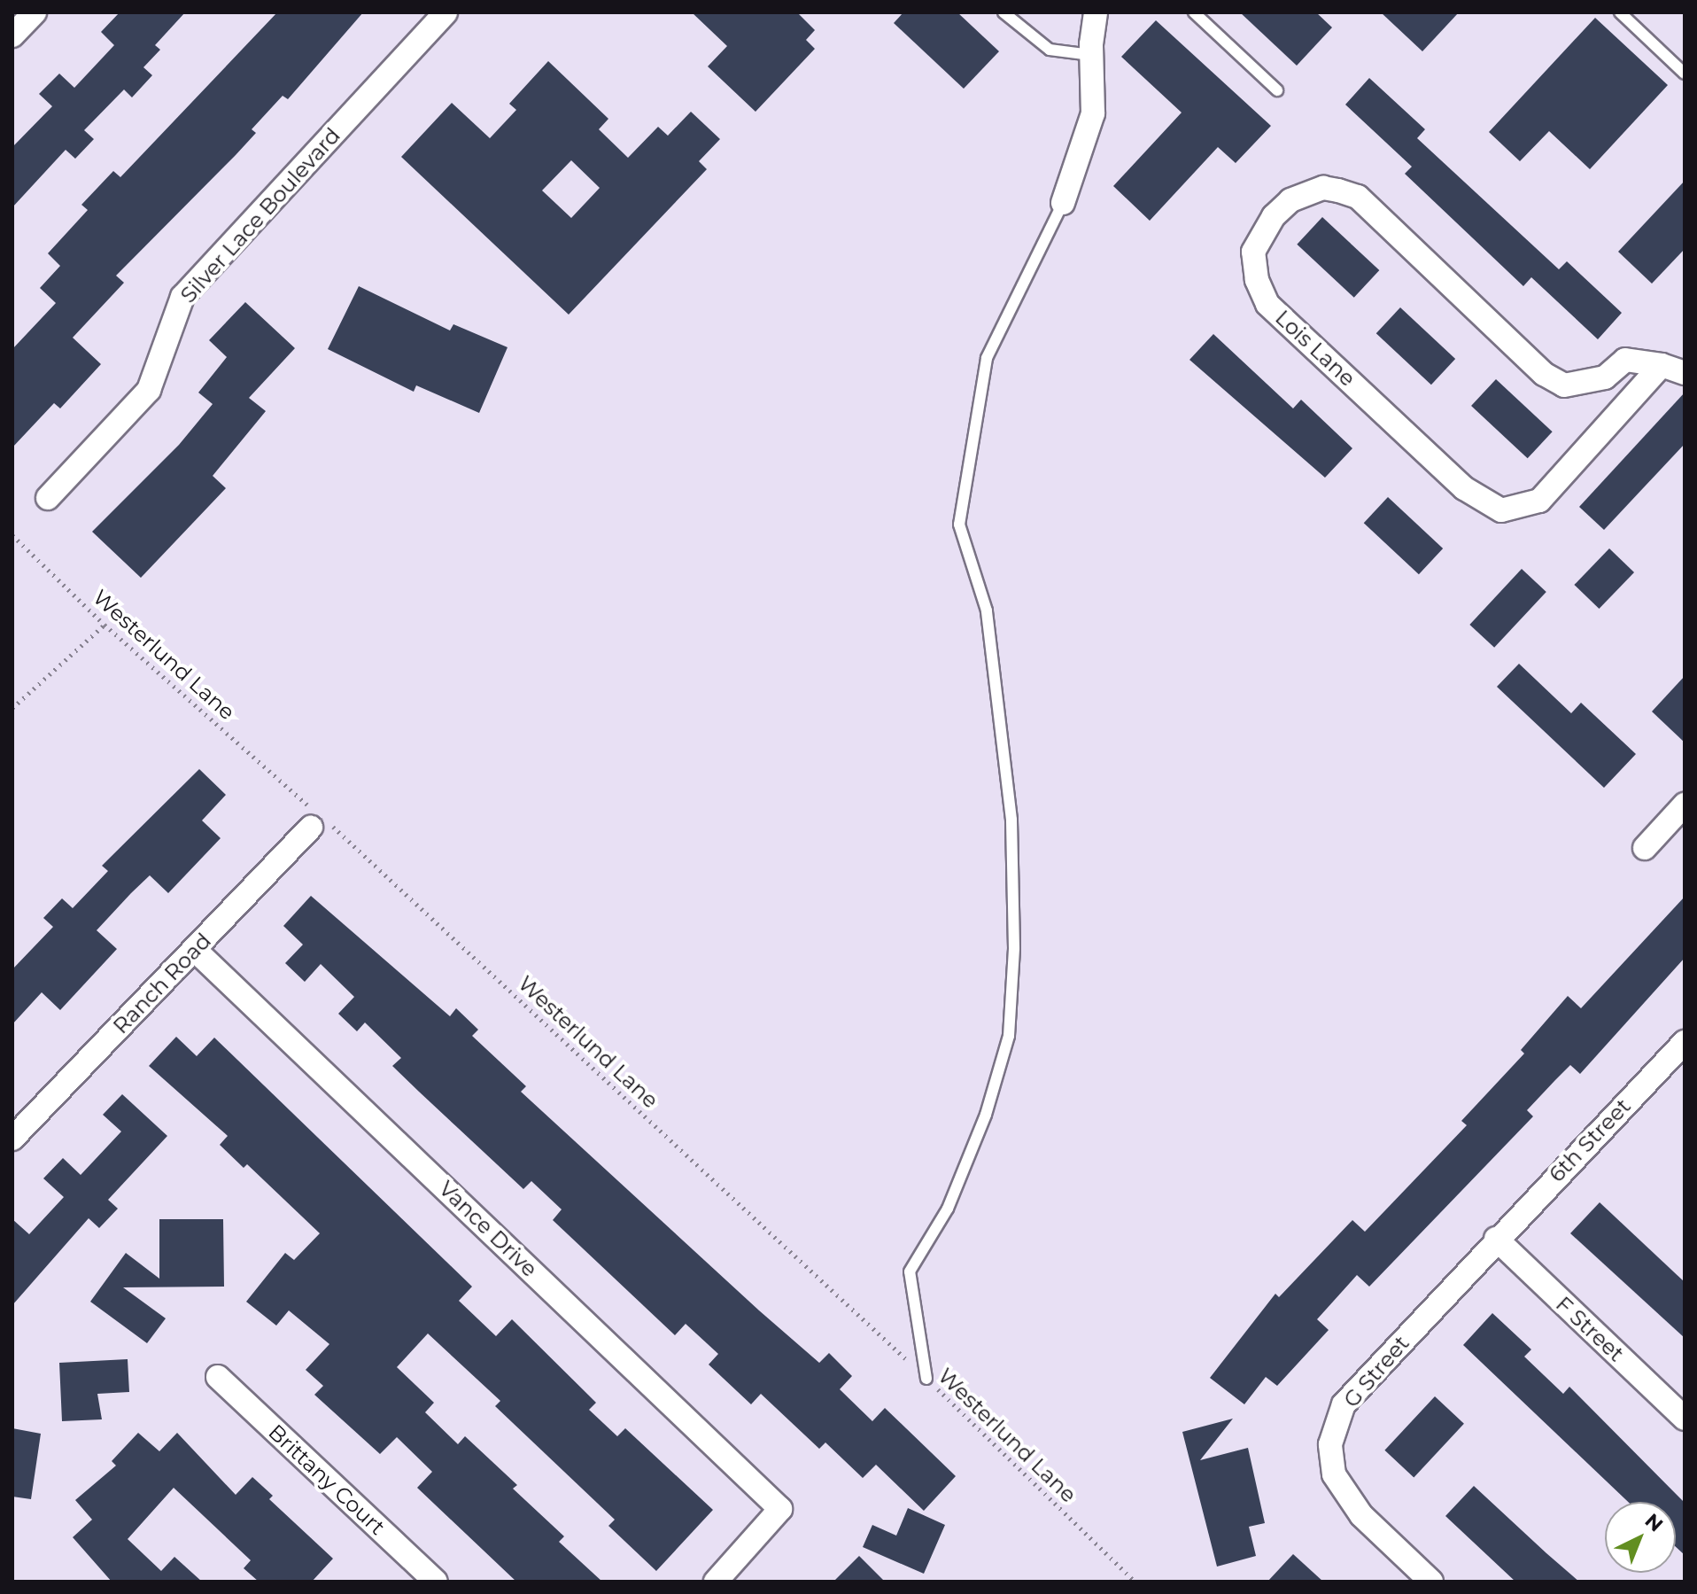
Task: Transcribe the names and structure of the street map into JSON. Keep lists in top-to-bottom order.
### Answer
{
  "streets": {
    "street": [
      "Silver Lace Boulevard",
      "Lois Lane",
      "Ranch Road",
      "6th Street",
      "Vance Drive",
      "F Street",
      "G Street",
      "Brittany Court"
    ],
    "path": ["Westerlund Lane"]
  },
  "crossings": [
    ["Westerlund Lane", "Ranch Road"],
    ["Ranch Road", "Vance Drive"],
    ["6th Street", "F Street"],
    ["6th Street", "G Street"],
    ["F Street", "G Street"]
  ],
  "north": "top right"
}
